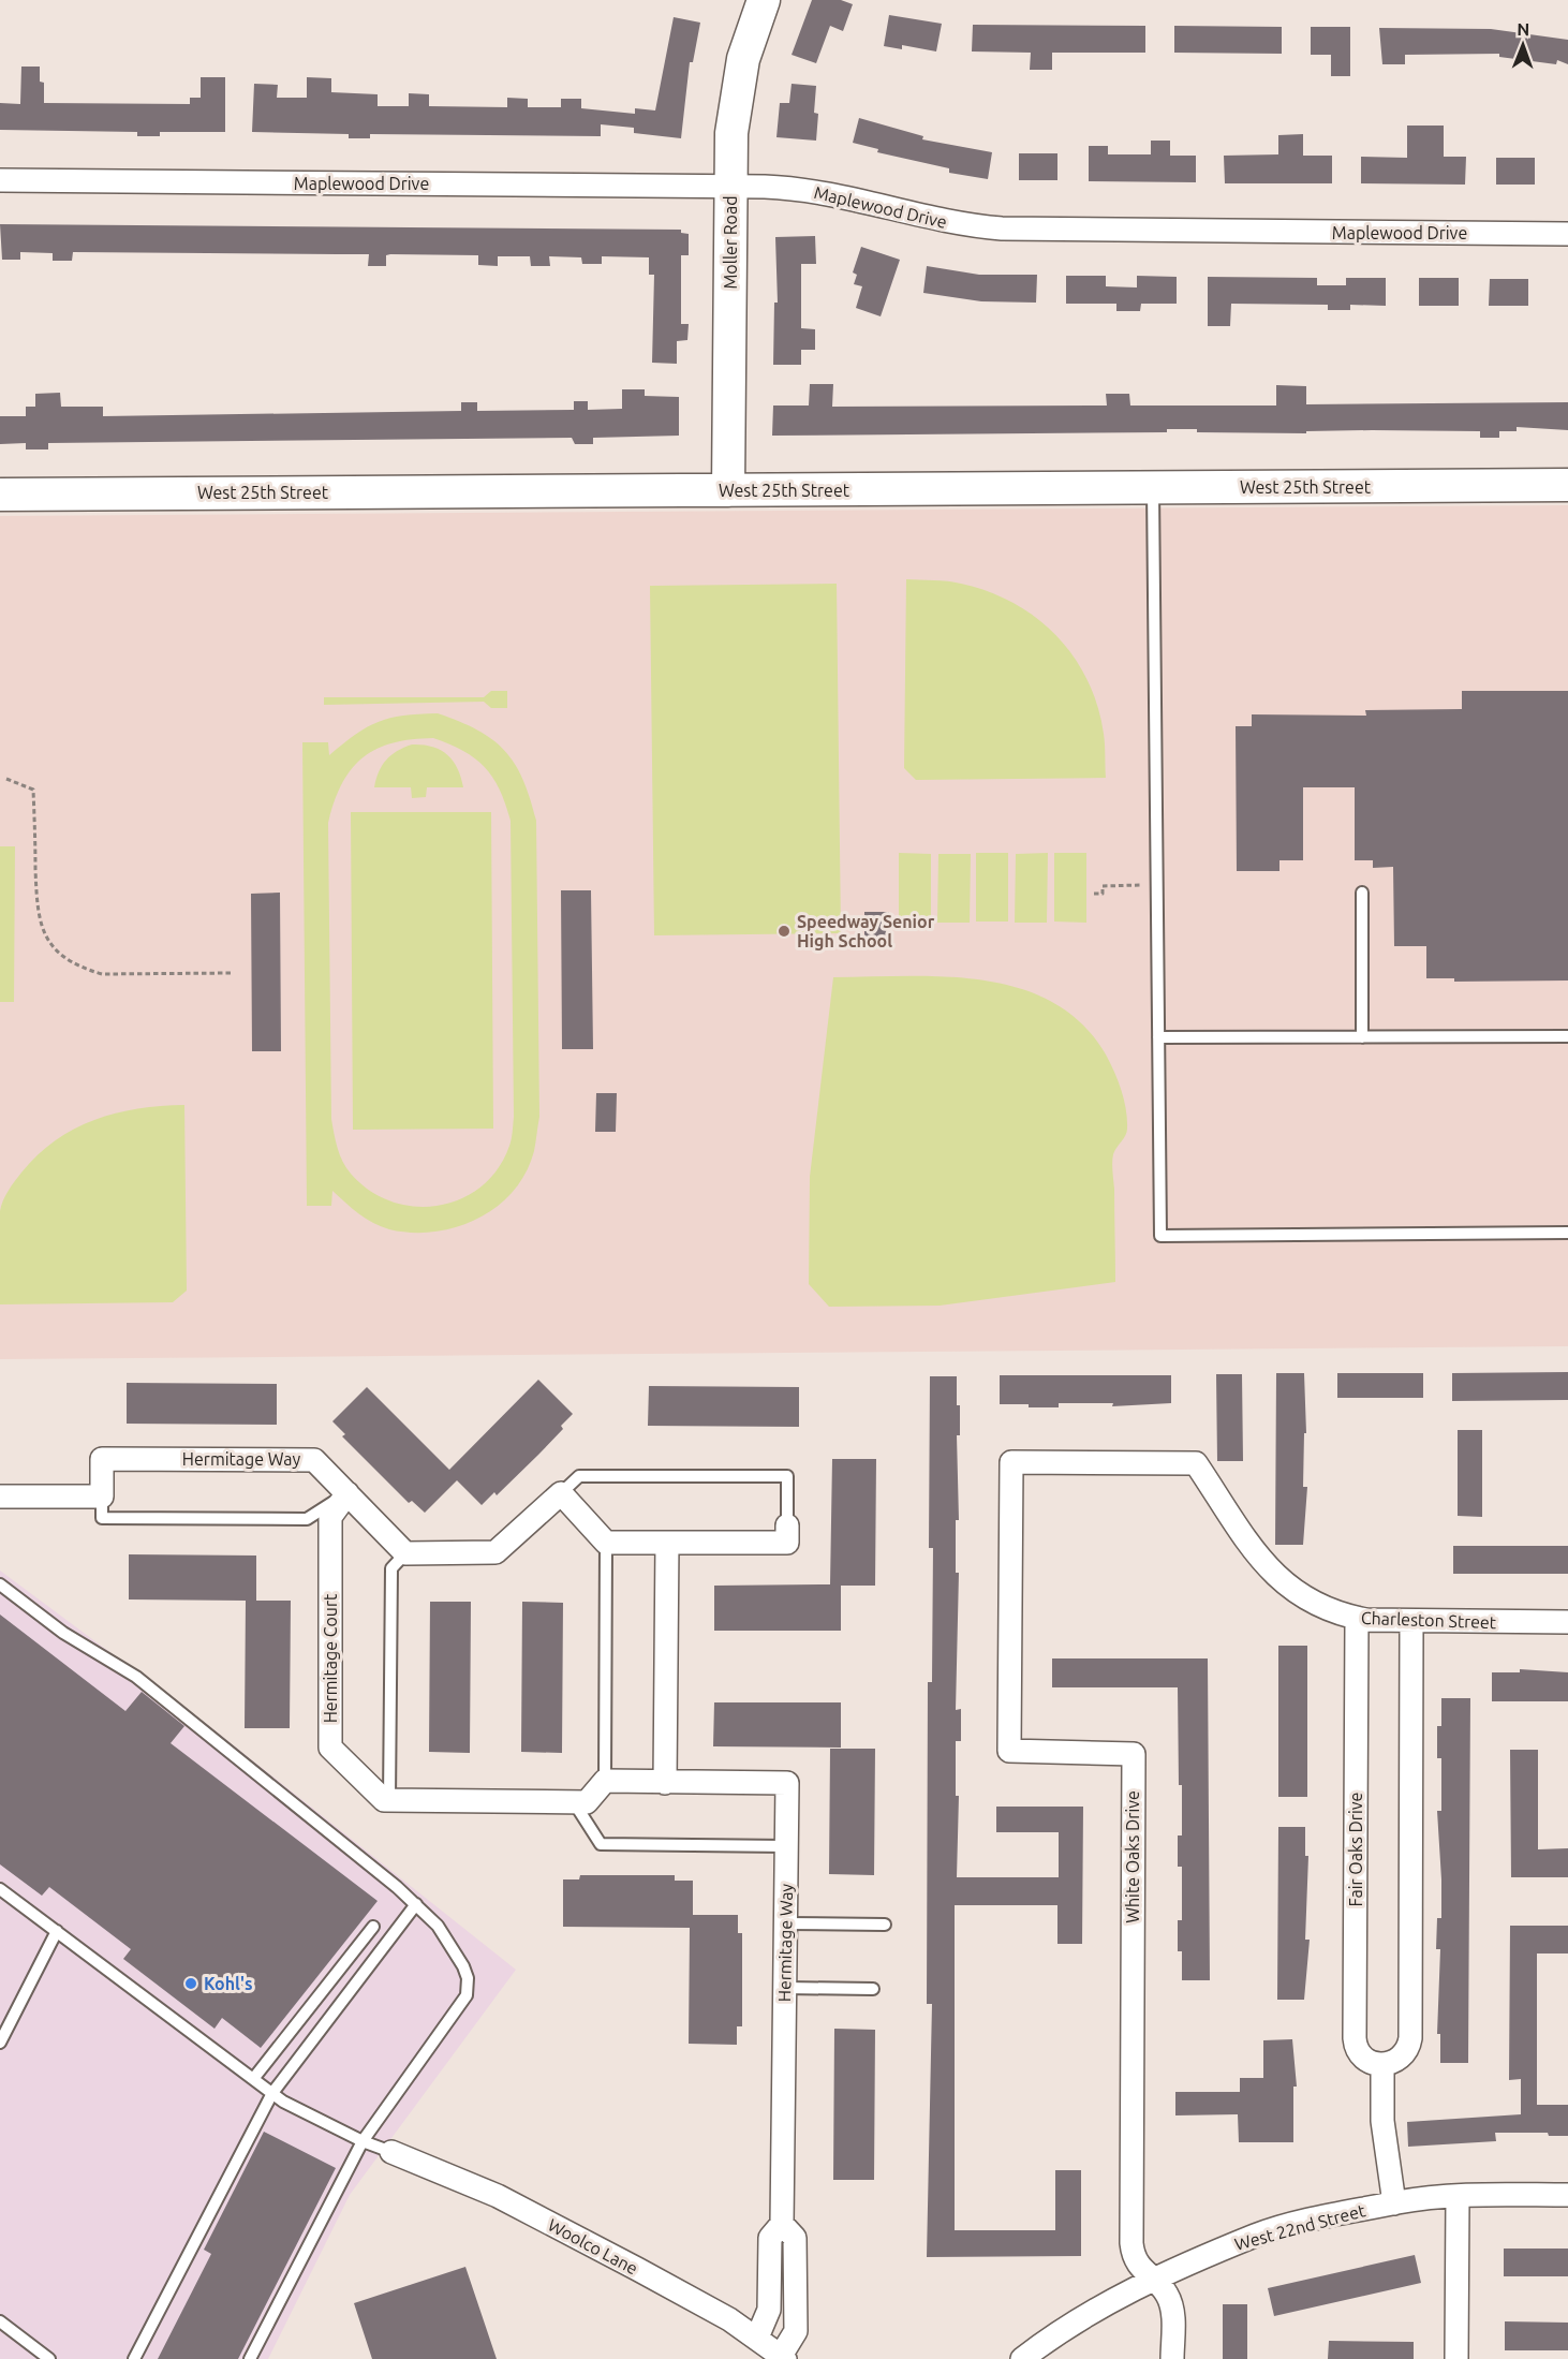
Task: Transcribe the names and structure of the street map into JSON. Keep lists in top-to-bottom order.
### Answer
{
  "streets": {
    "street": [
      "Maplewood Drive",
      "Moller Road",
      "West 25th Street",
      "Hermitage Way",
      "Charleston Street",
      "Hermitage Court",
      "Fair Oaks Drive",
      "White Oaks Drive",
      "West 22nd Street",
      "Woolco Lane"
    ]
  },
  "crossings": [
    ["Maplewood Drive", "Moller Road"],
    ["Moller Road", "West 25th Street"],
    ["Hermitage Way", "Hermitage Court"],
    ["Hermitage Way", "Woolco Lane"],
    ["Charleston Street", "Fair Oaks Drive"],
    ["Charleston Street", "White Oaks Drive"],
    ["White Oaks Drive", "West 22nd Street"]
  ],
  "places": ["Speedway Senior High School", "Kohl's"],
  "north": "top"
}
